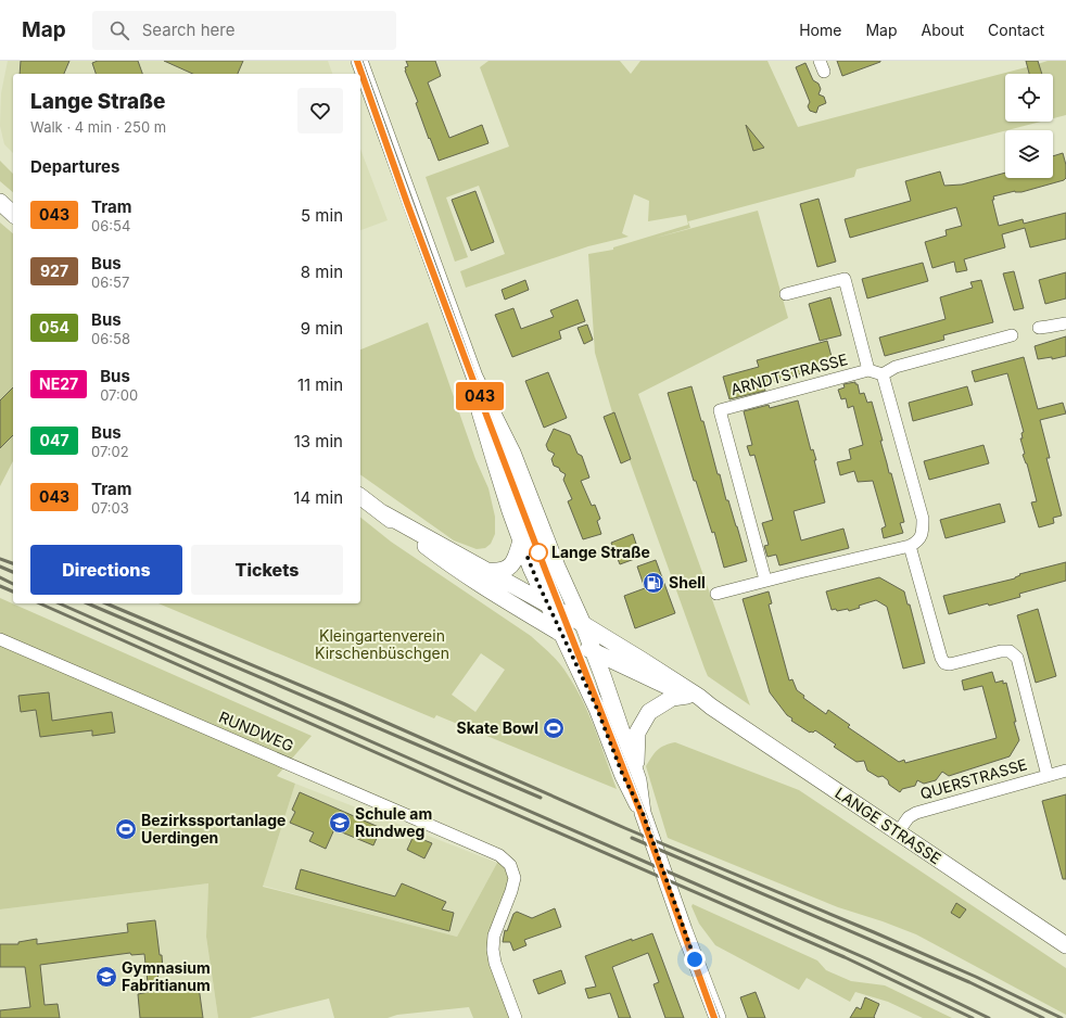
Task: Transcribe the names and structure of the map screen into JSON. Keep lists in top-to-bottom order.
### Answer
{
  "streets": {
    "street": [
      "ARNDTSTRASSE",
      "RUNDWEG",
      "QUERSTRASSE",
      "LANGE STRASSE"
    ]
  },
  "crossings": [
    ["QUERSTRASSE", "LANGE STRASSE"]
  ],
  "parks": ["Kleingartenverein Kirschenbüschgen"],
  "places": {
    "other": ["Lange Straße"],
    "fuel station": ["Shell"],
    "sports": ["Skate Bowl", "Bezirkssportanlage Uerdingen"],
    "school or university": ["Schule am Rundweg", "Gymnasium Fabritianum"]
  },
  "lines": ["tram line 043"],
  "page": {
    "header": "Map",
    "search": "Search here",
    "nav": [
      "Home",
      "Map",
      "About",
      "Contact"
    ],
    "on_map": "043",
    "heading": [
      ["Lange Straße", "Walk · 4 min · 250 m"],
      "Departures"
    ],
    "list": [
      {
        "mark": "043",
        "name": "Tram",
        "note": "06:54",
        "value": "5 min"
      },
      {
        "mark": "927",
        "name": "Bus",
        "note": "06:57",
        "value": "8 min"
      },
      {
        "mark": "054",
        "name": "Bus",
        "note": "06:58",
        "value": "9 min"
      },
      {
        "mark": "NE27",
        "name": "Bus",
        "note": "07:00",
        "value": "11 min"
      },
      {
        "mark": "047",
        "name": "Bus",
        "note": "07:02",
        "value": "13 min"
      },
      {
        "mark": "043",
        "name": "Tram",
        "note": "07:03",
        "value": "14 min"
      }
    ],
    "buttons": ["Directions", "Tickets"]
  }
}
